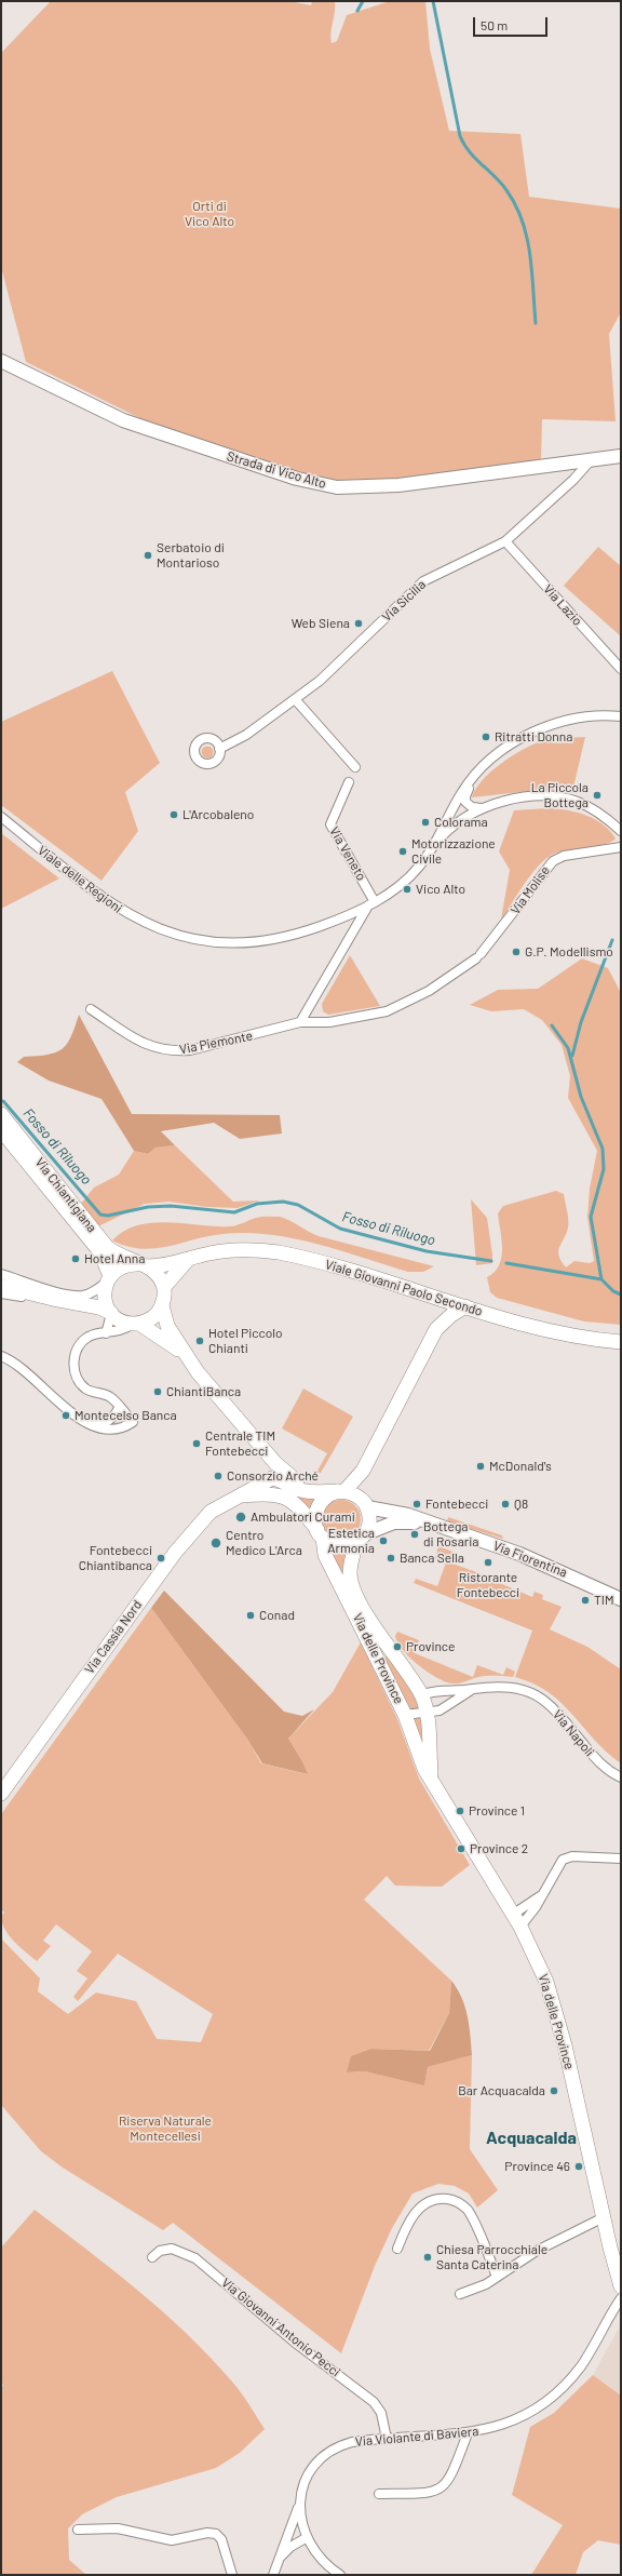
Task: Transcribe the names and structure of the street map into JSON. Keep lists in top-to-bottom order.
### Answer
{
  "streets": {
    "main road": [
      "Via Chiantigiana",
      "Viale Giovanni Paolo Secondo",
      "Via Fiorentina",
      "Via Cassia Nord",
      "Via delle Province"
    ],
    "street": [
      "Strada di Vico Alto",
      "Via Sicilia",
      "Via Lazio",
      "Via Veneto",
      "Viale delle Regioni",
      "Via Molise",
      "Via Piemonte",
      "Via Napoli",
      "Via Giovanni Antonio Pecci",
      "Via Violante di Baviera"
    ]
  },
  "crossings": [
    ["Strada di Vico Alto", "Via Sicilia"],
    ["Via Sicilia", "Via Lazio"],
    ["Via Veneto", "Viale delle Regioni"],
    ["Via Molise", "Via Piemonte"],
    ["Via Chiantigiana", "Viale Giovanni Paolo Secondo"],
    ["Via Fiorentina", "Via Cassia Nord"],
    ["Via Fiorentina", "Via delle Province"],
    ["Via delle Province", "Via Napoli"],
    ["Via Giovanni Antonio Pecci", "Via Violante di Baviera"]
  ],
  "districts": ["Acquacalda"],
  "water": ["Fosso di Riluogo"],
  "parks": ["Orti di Vico Alto", "Riserva Naturale Montecellesi"],
  "places": [
    "Serbatoio di Montarioso",
    "Web Siena",
    "Ritratti Donna",
    "La Piccola Bottega",
    "L'Arcobaleno",
    "Colorama",
    "Motorizzazione Civile",
    "Vico Alto",
    "G.P. Modellismo",
    "Hotel Anna",
    "Hotel Piccolo Chianti",
    "ChiantiBanca",
    "Montecelso Banca",
    "Centrale TIM Fontebecci",
    "McDonald's",
    "Consorzio Arché",
    "Fontebecci",
    "Q8",
    "Ambulatori Curami",
    "Bottega di Rosaria",
    "Estetica Armonia",
    "Centro Medico L'Arca",
    "Fontebecci Chiantibanca",
    "Banca Sella",
    "Ristorante Fontebecci",
    "TIM",
    "Conad",
    "Province",
    "Province 1",
    "Province 2",
    "Bar Acquacalda",
    "Province 46",
    "Chiesa Parrocchiale Santa Caterina"
  ],
  "scale_bar": "50 m"
}
